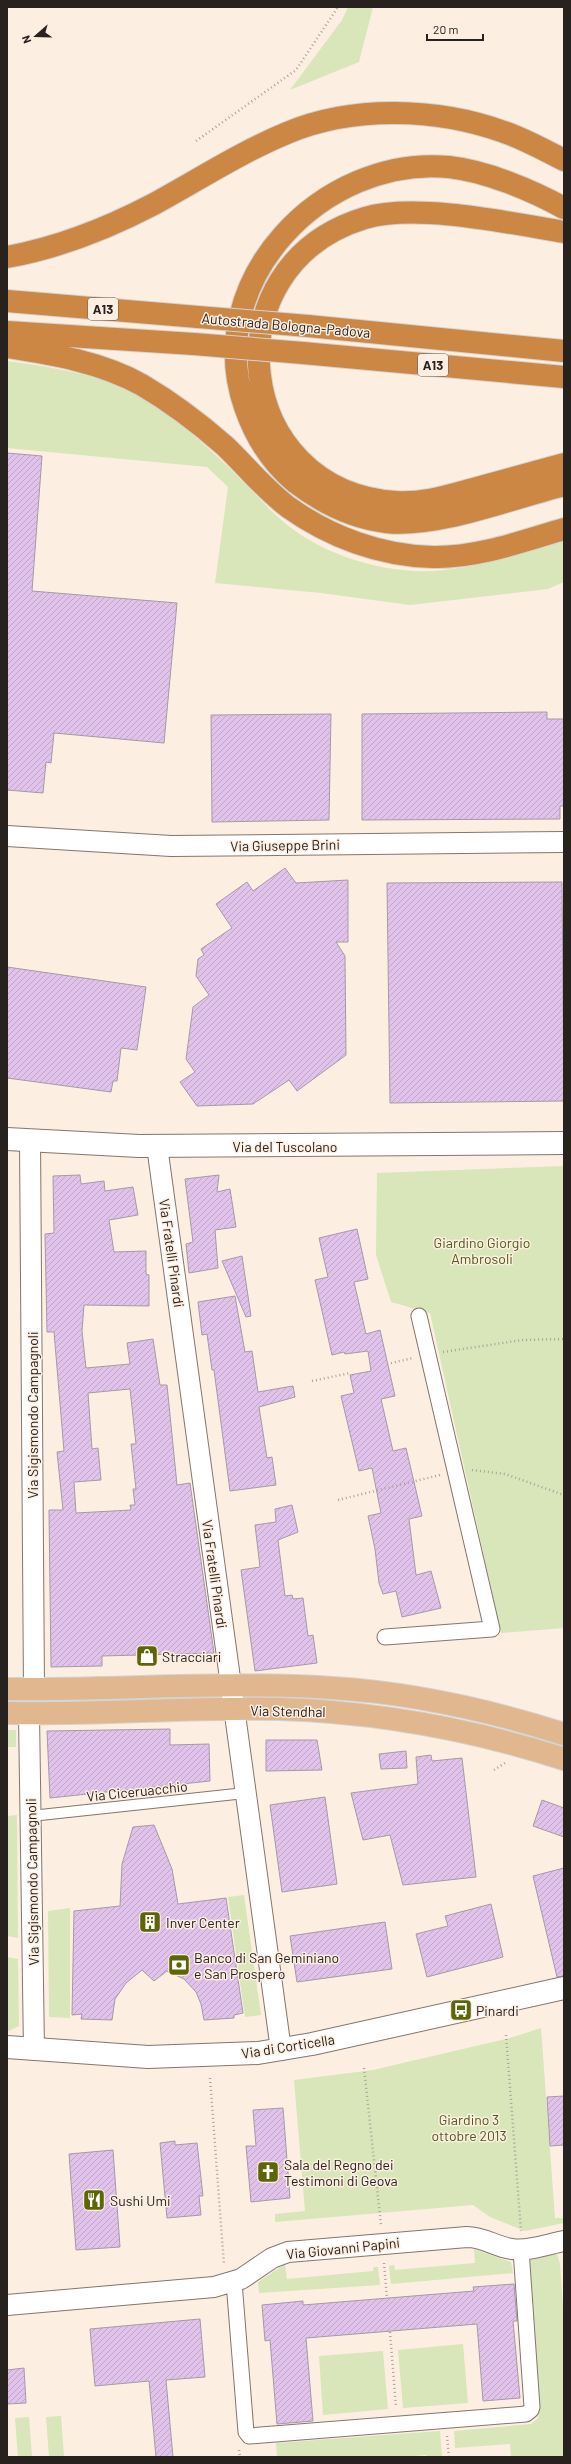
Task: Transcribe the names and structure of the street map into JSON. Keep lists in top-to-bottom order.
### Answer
{
  "streets": {
    "highway": ["A13", "Autostrada Bologna-Padova"],
    "main road": ["Via Stendhal"],
    "street": [
      "Via Giuseppe Brini",
      "Via del Tuscolano",
      "Via Fratelli Pinardi",
      "Via Sigismondo Campagnoli",
      "Via di Corticella",
      "Via Giovanni Papini"
    ],
    "lane": ["Via Ciceruacchio"]
  },
  "crossings": [
    ["Via del Tuscolano", "Via Fratelli Pinardi"],
    ["Via del Tuscolano", "Via Sigismondo Campagnoli"],
    ["Via Fratelli Pinardi", "Via Stendhal"],
    ["Via Fratelli Pinardi", "Via Ciceruacchio"],
    ["Via Fratelli Pinardi", "Via di Corticella"],
    ["Via Sigismondo Campagnoli", "Via Stendhal"],
    ["Via Sigismondo Campagnoli", "Via Ciceruacchio"],
    ["Via Sigismondo Campagnoli", "Via di Corticella"]
  ],
  "parks": ["Giardino Giorgio Ambrosoli", "Giardino 3 ottobre 2013"],
  "places": {
    "shop": ["Stracciari"],
    "building": ["Inver Center"],
    "bank": ["Banco di San Geminiano e San Prospero"],
    "bus stop": ["Pinardi"],
    "church": ["Sala del Regno dei Testimoni di Geova"],
    "restaurant": ["Sushi Umi"]
  },
  "scale_bar": "20 m",
  "north": "left"
}
